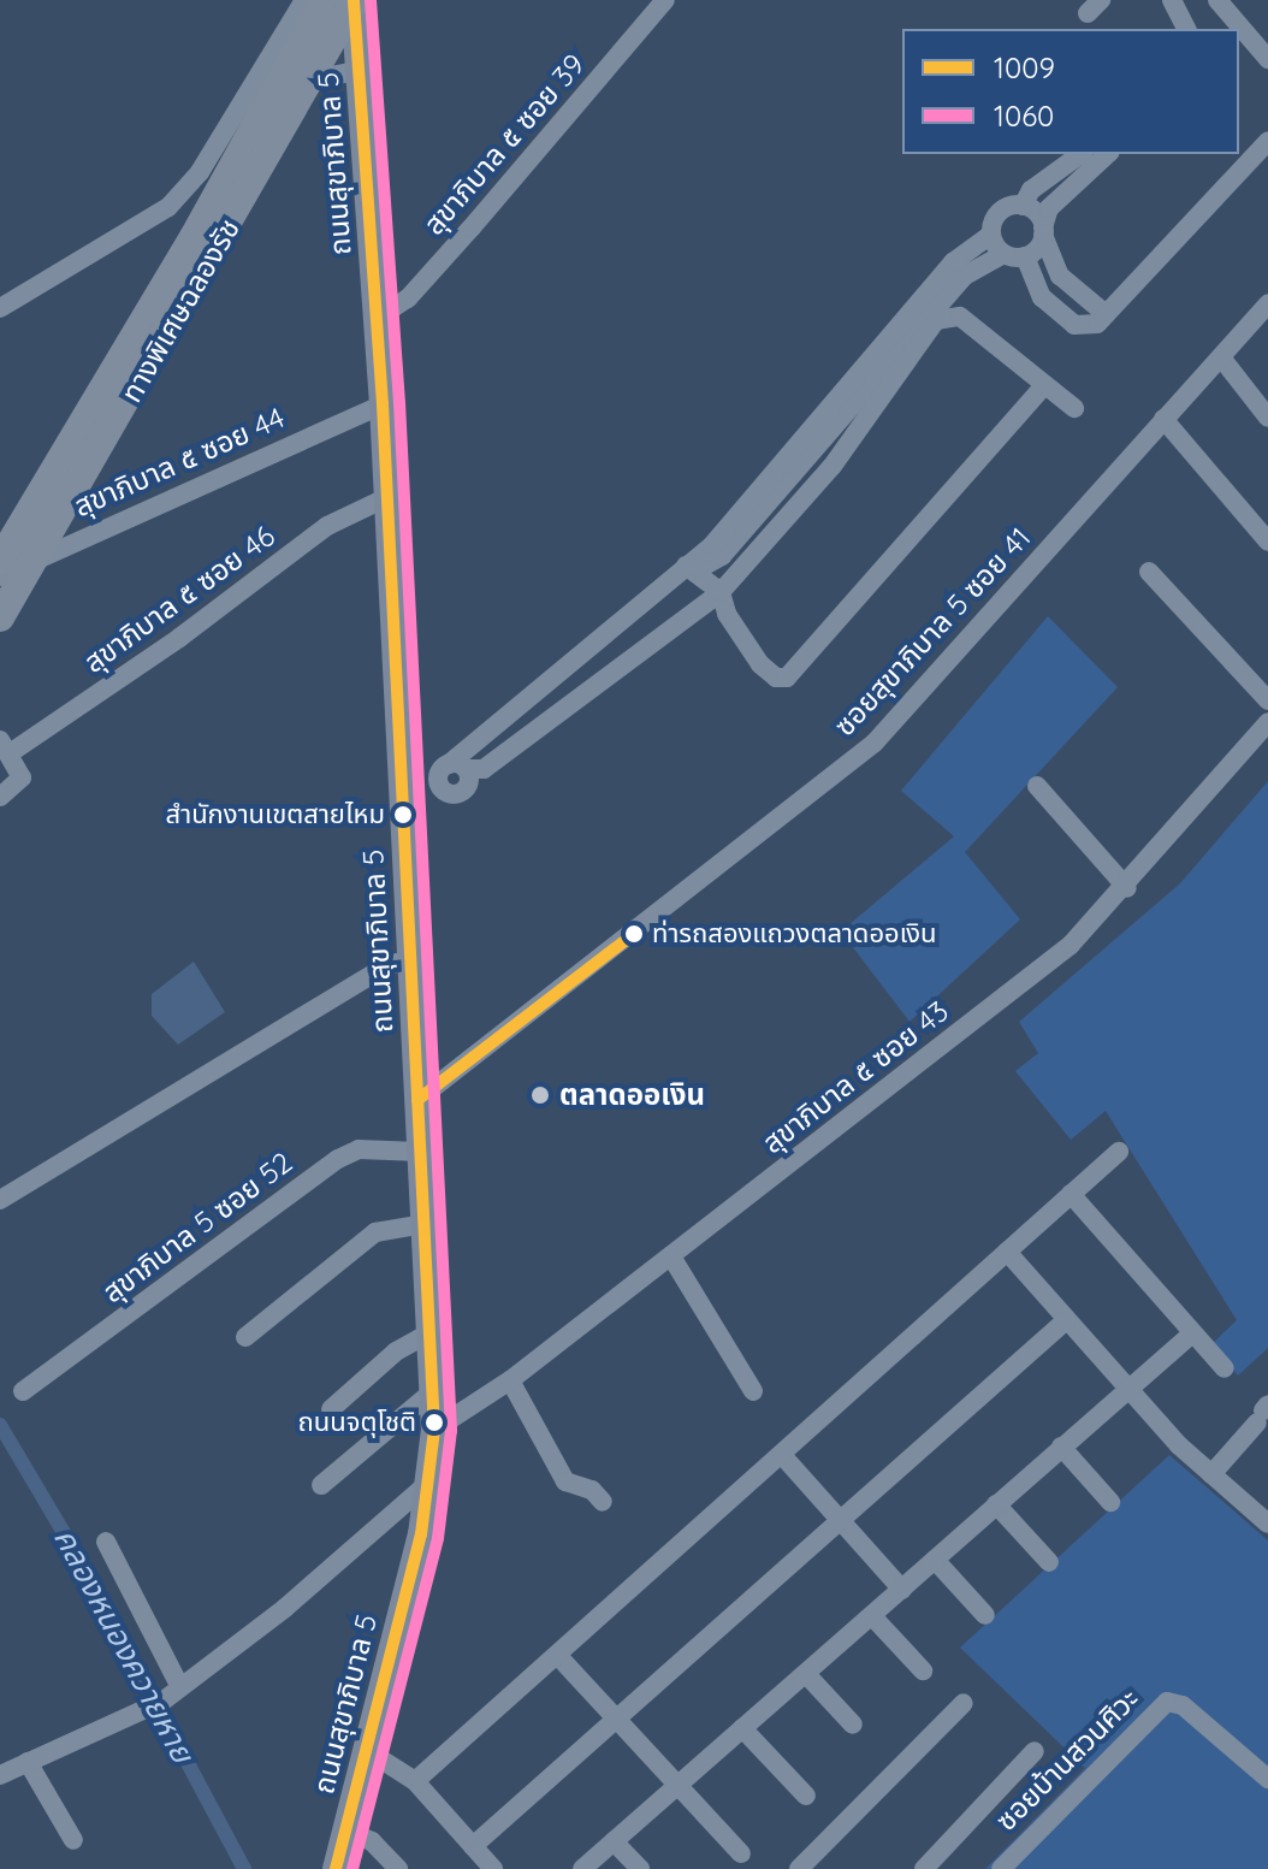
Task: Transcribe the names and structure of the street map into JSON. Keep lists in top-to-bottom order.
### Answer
{
  "streets": {
    "highway": ["ทางพิเศษฉลองรัช"],
    "main road": ["ถนนสุขาภิบาล 5"],
    "street": [
      "สุขาภิบาล ๕ ซอย 39",
      "สุขาภิบาล ๕ ซอย 44",
      "สุขาภิบาล ๕ ซอย 46",
      "ซอยสุขาภิบาล 5 ซอย 41",
      "สุขาภิบาล ๕ ซอย 43",
      "สุขาภิบาล 5 ซอย 52",
      "ซอยบ้านสวนศิวะ"
    ]
  },
  "crossings": [
    ["สุขาภิบาล ๕ ซอย 39", "ถนนสุขาภิบาล 5"],
    ["ถนนสุขาภิบาล 5", "ทางพิเศษฉลองรัช"],
    ["ถนนสุขาภิบาล 5", "สุขาภิบาล ๕ ซอย 44"],
    ["ถนนสุขาภิบาล 5", "สุขาภิบาล ๕ ซอย 46"],
    ["ถนนสุขาภิบาล 5", "ซอยสุขาภิบาล 5 ซอย 41"],
    ["ถนนสุขาภิบาล 5", "สุขาภิบาล ๕ ซอย 43"],
    ["ถนนสุขาภิบาล 5", "สุขาภิบาล 5 ซอย 52"]
  ],
  "water": ["คลองหนองควายหาย"],
  "places": [
    "สำนักงานเขตสายไหม",
    "ท่ารถสองแถวงตลาดออเงิน",
    "ตลาดออเงิน",
    "ถนนจตุโชติ"
  ],
  "lines": ["transit line 1009", "transit line 1060"],
  "legend": ["1009", "1060"]
}
